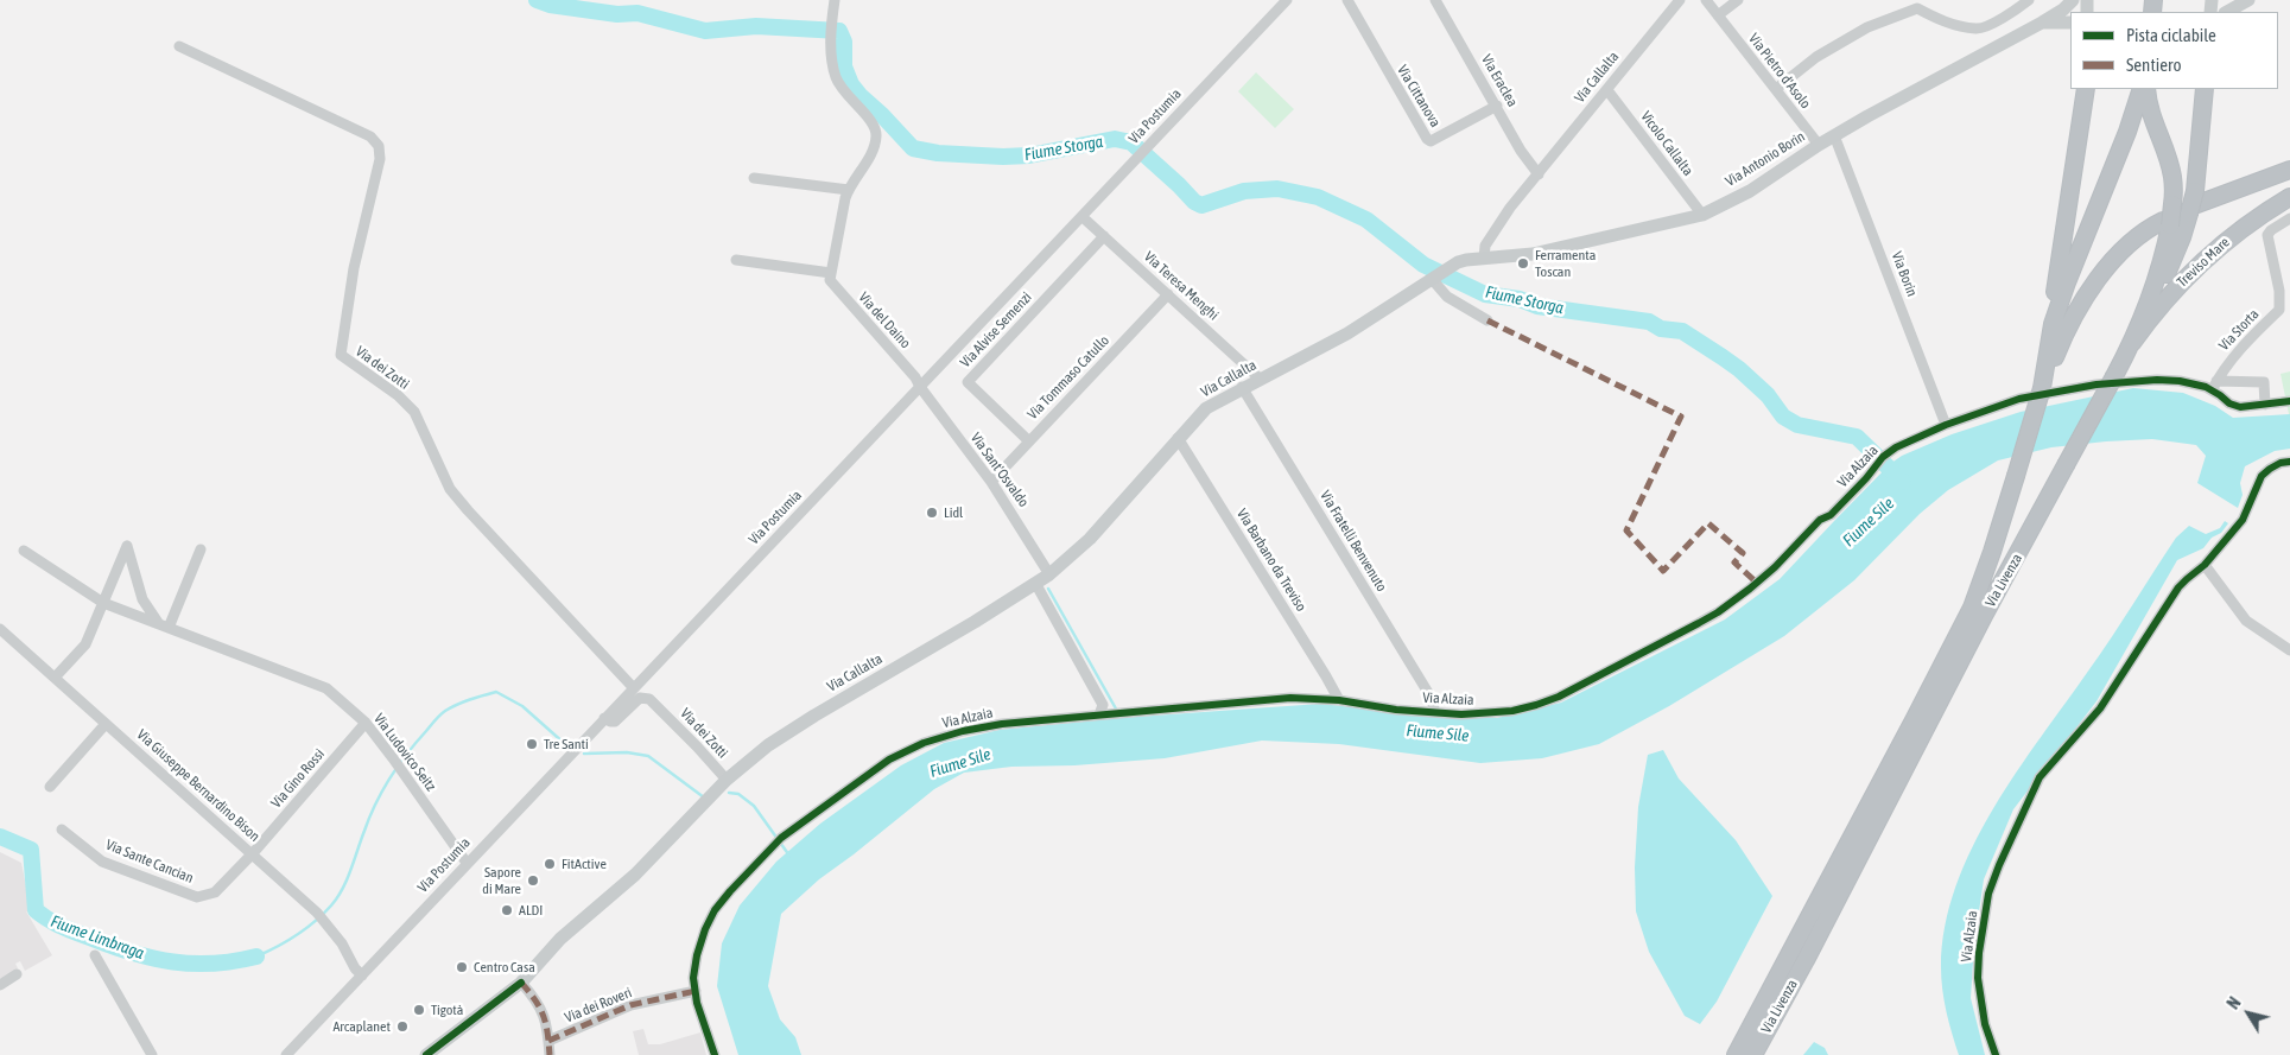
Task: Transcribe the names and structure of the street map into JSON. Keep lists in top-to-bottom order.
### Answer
{
  "streets": {
    "highway": ["Treviso Mare", "Via Livenza"],
    "main road": ["Via Callalta", "Via Antonio Borin"],
    "street": [
      "Via Pietro d'Asolo",
      "Via Eraclea",
      "Via Cittanova",
      "Via Postumia",
      "Vicolo Callalta",
      "Via Borin",
      "Via Teresa Menghi",
      "Via del Daino",
      "Via Alvise Semenzi",
      "Via Storta",
      "Via dei Zotti",
      "Via Tommaso Catullo",
      "Via Alzaia",
      "Via Sant'Osvaldo",
      "Via Fratelli Benvenuto",
      "Via Barbano da Treviso",
      "Via Ludovico Seitz",
      "Via Gino Rossi",
      "Via Giuseppe Bernardino Bison",
      "Via Sante Cancian",
      "Via dei Roveri"
    ]
  },
  "crossings": [
    ["Via Pietro d'Asolo", "Via Antonio Borin"],
    ["Via Callalta", "Via Eraclea"],
    ["Via Callalta", "Vicolo Callalta"],
    ["Via Callalta", "Via Antonio Borin"],
    ["Via Callalta", "Via Teresa Menghi"],
    ["Via Callalta", "Via dei Zotti"],
    ["Via Callalta", "Via Sant'Osvaldo"],
    ["Via Callalta", "Via Fratelli Benvenuto"],
    ["Via Callalta", "Via Barbano da Treviso"],
    ["Via Eraclea", "Via Cittanova"],
    ["Via Postumia", "Via Teresa Menghi"],
    ["Via Postumia", "Via del Daino"],
    ["Via Postumia", "Via dei Zotti"],
    ["Via Postumia", "Via Sant'Osvaldo"],
    ["Via Postumia", "Via Ludovico Seitz"],
    ["Via Postumia", "Via Giuseppe Bernardino Bison"],
    ["Vicolo Callalta", "Via Antonio Borin"],
    ["Via Antonio Borin", "Via Borin"],
    ["Treviso Mare", "Via Livenza"],
    ["Via Borin", "Via Alzaia"],
    ["Via Teresa Menghi", "Via Alvise Semenzi"],
    ["Via Teresa Menghi", "Via Tommaso Catullo"],
    ["Via del Daino", "Via Sant'Osvaldo"],
    ["Via Alvise Semenzi", "Via Tommaso Catullo"],
    ["Via Storta", "Via Alzaia"],
    ["Via Tommaso Catullo", "Via Sant'Osvaldo"],
    ["Via Alzaia", "Via Fratelli Benvenuto"],
    ["Via Alzaia", "Via Barbano da Treviso"],
    ["Via Alzaia", "Via dei Roveri"],
    ["Via Ludovico Seitz", "Via Gino Rossi"],
    ["Via Gino Rossi", "Via Giuseppe Bernardino Bison"],
    ["Via Gino Rossi", "Via Sante Cancian"],
    ["Via Giuseppe Bernardino Bison", "Via Sante Cancian"]
  ],
  "water": ["Fiume Storga", "Fiume Sile", "Fiume Limbraga"],
  "places": [
    "Ferramenta Toscan",
    "Lidl",
    "Tre Santi",
    "FitActive",
    "Sapore di Mare",
    "ALDI",
    "Centro Casa",
    "Tigotà",
    "Arcaplanet"
  ],
  "legend": ["Pista ciclabile", "Sentiero"],
  "north": "top left"
}
